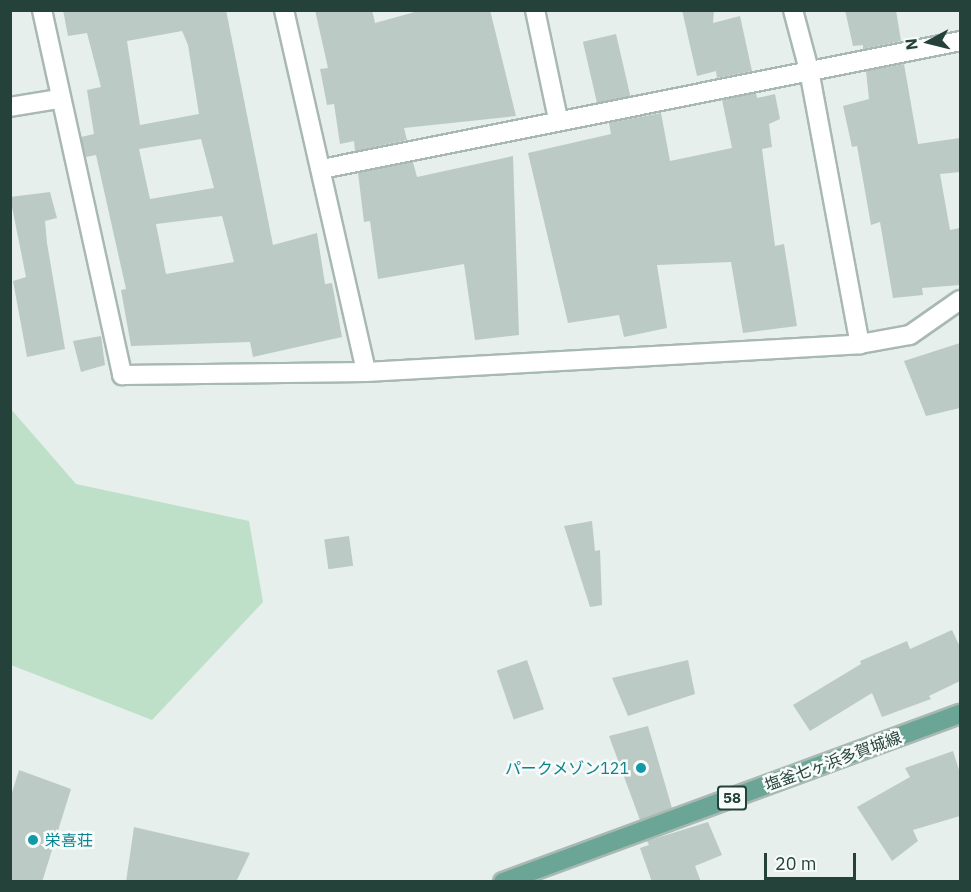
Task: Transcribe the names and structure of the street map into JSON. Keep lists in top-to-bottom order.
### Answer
{
  "streets": {
    "main road": ["塩釜七ヶ浜多賀城線", "58"]
  },
  "places": ["パークメゾン121", "栄喜荘"],
  "scale_bar": "20 m",
  "north": "left"
}
